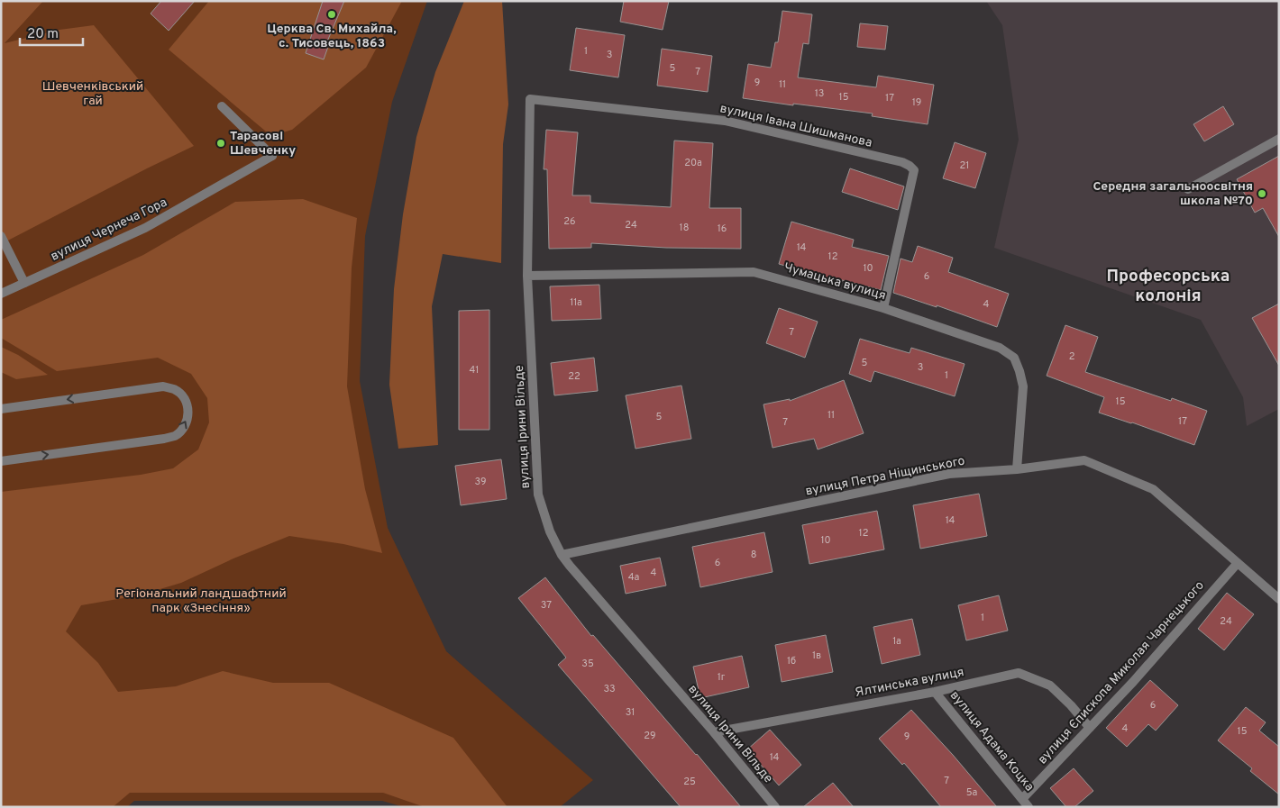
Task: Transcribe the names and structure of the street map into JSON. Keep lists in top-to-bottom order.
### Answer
{
  "streets": {
    "street": [
      "вулиця Івана Шишманова",
      "вулиця Чернеча Гора",
      "Чумацька вулиця",
      "вулиця Ірини Вільде",
      "вулиця Петра Ніщинського",
      "вулиця Єпископа Миколая Чарнецького",
      "Ялтинська вулиця",
      "вулиця Адама Коцка"
    ]
  },
  "crossings": [
    ["вулиця Івана Шишманова", "Чумацька вулиця"],
    ["вулиця Івана Шишманова", "вулиця Ірини Вільде"],
    ["Чумацька вулиця", "вулиця Ірини Вільде"],
    ["Чумацька вулиця", "вулиця Петра Ніщинського"],
    ["вулиця Ірини Вільде", "вулиця Петра Ніщинського"],
    ["вулиця Ірини Вільде", "Ялтинська вулиця"],
    ["вулиця Петра Ніщинського", "вулиця Єпископа Миколая Чарнецького"],
    ["вулиця Єпископа Миколая Чарнецького", "Ялтинська вулиця"],
    ["вулиця Єпископа Миколая Чарнецького", "вулиця Адама Коцка"],
    ["Ялтинська вулиця", "вулиця Адама Коцка"]
  ],
  "districts": ["Професорська колонія"],
  "parks": ["Шевченківський гай", "Регіональний ландшафтний парк «Знесіння»"],
  "places": ["Церква Св. Михайла, с. Тисовець, 1863", "Тарасові Шевченку", "Середня загальноосвітня школа №70"],
  "house_numbers": [
    "1",
    "3",
    "5",
    "7",
    "9",
    "11",
    "13",
    "15",
    "17",
    "19",
    "20а",
    "21",
    "26",
    "24",
    "18",
    "16",
    "14",
    "12",
    "10",
    "6",
    "11а",
    "4",
    "7",
    "2",
    "5",
    "3",
    "41",
    "1",
    "22",
    "15",
    "11",
    "5",
    "17",
    "7",
    "39",
    "14",
    "12",
    "10",
    "8",
    "6",
    "4",
    "4а",
    "37",
    "1",
    "24",
    "1а",
    "1в",
    "1б",
    "35",
    "1г",
    "33",
    "6",
    "31",
    "4",
    "15",
    "29",
    "9",
    "14",
    "7",
    "25",
    "5а"
  ],
  "scale_bar": "20 m"
}
